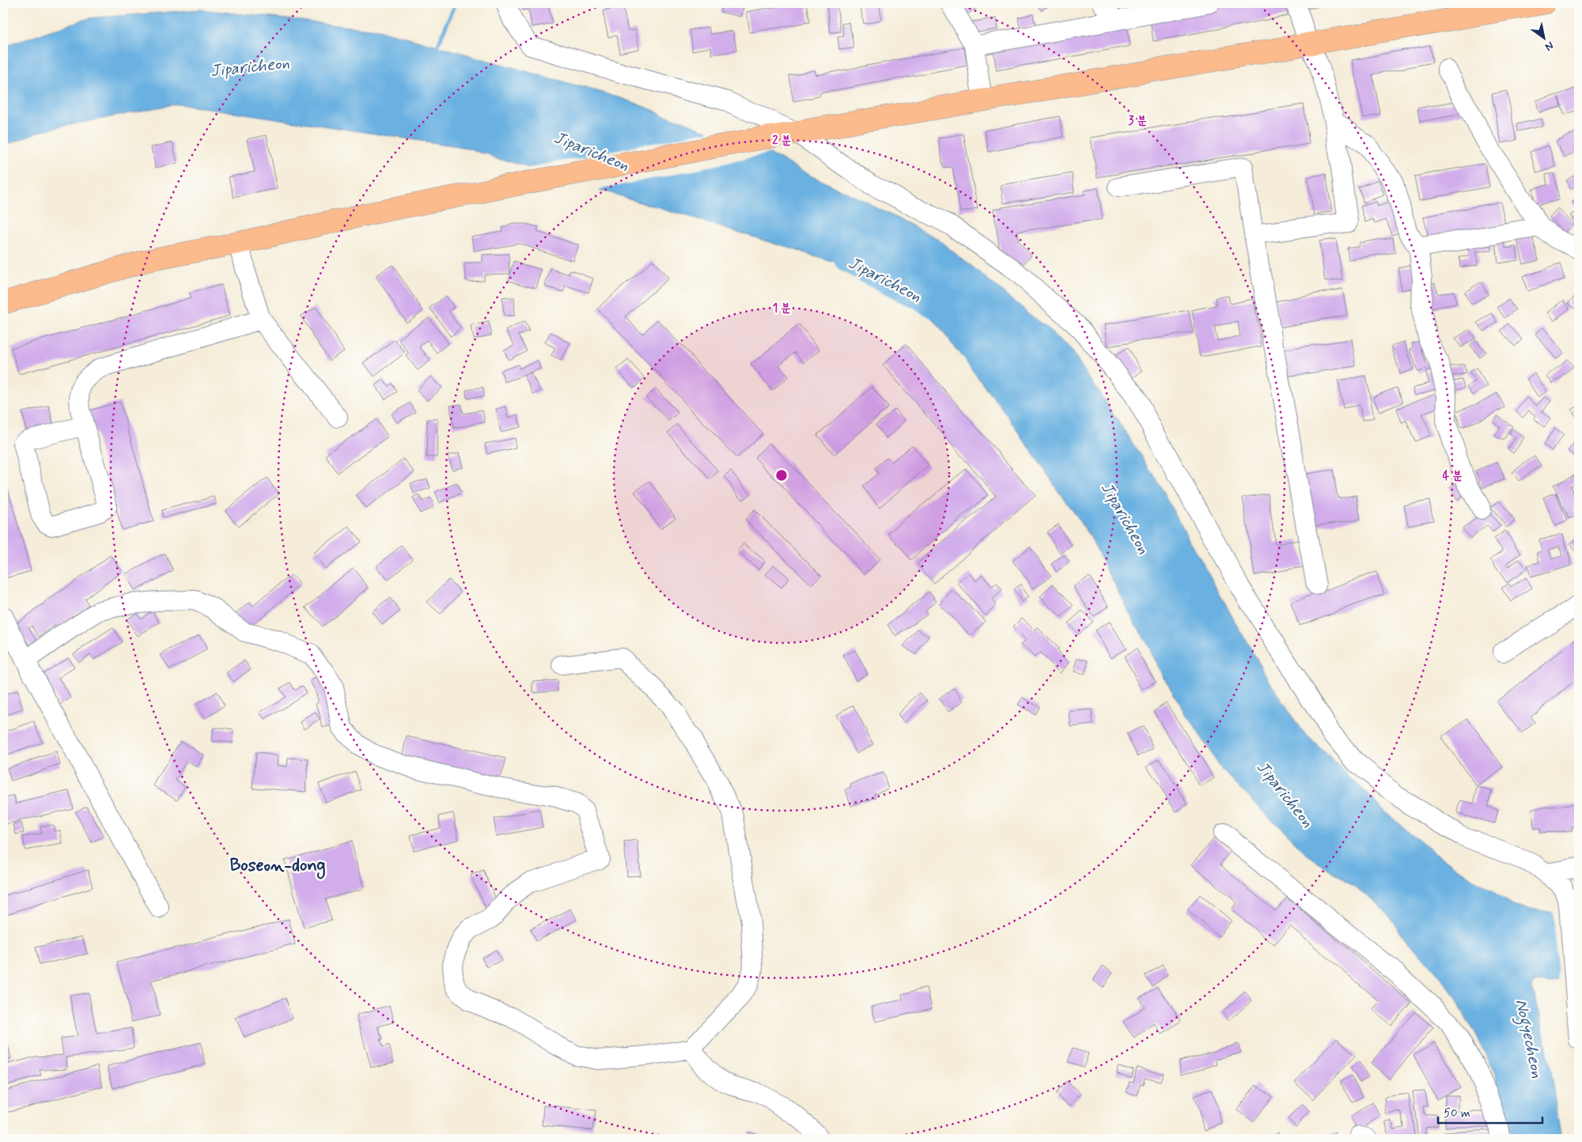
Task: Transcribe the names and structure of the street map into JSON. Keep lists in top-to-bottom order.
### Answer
{
  "districts": ["Boseon-dong"],
  "water": ["Jiparicheon", "Nogyecheon"],
  "scale_bar": "50 m",
  "north": "bottom right",
  "rings": [
    "3 분",
    "2 분",
    "1 분",
    "4 분"
  ]
}
